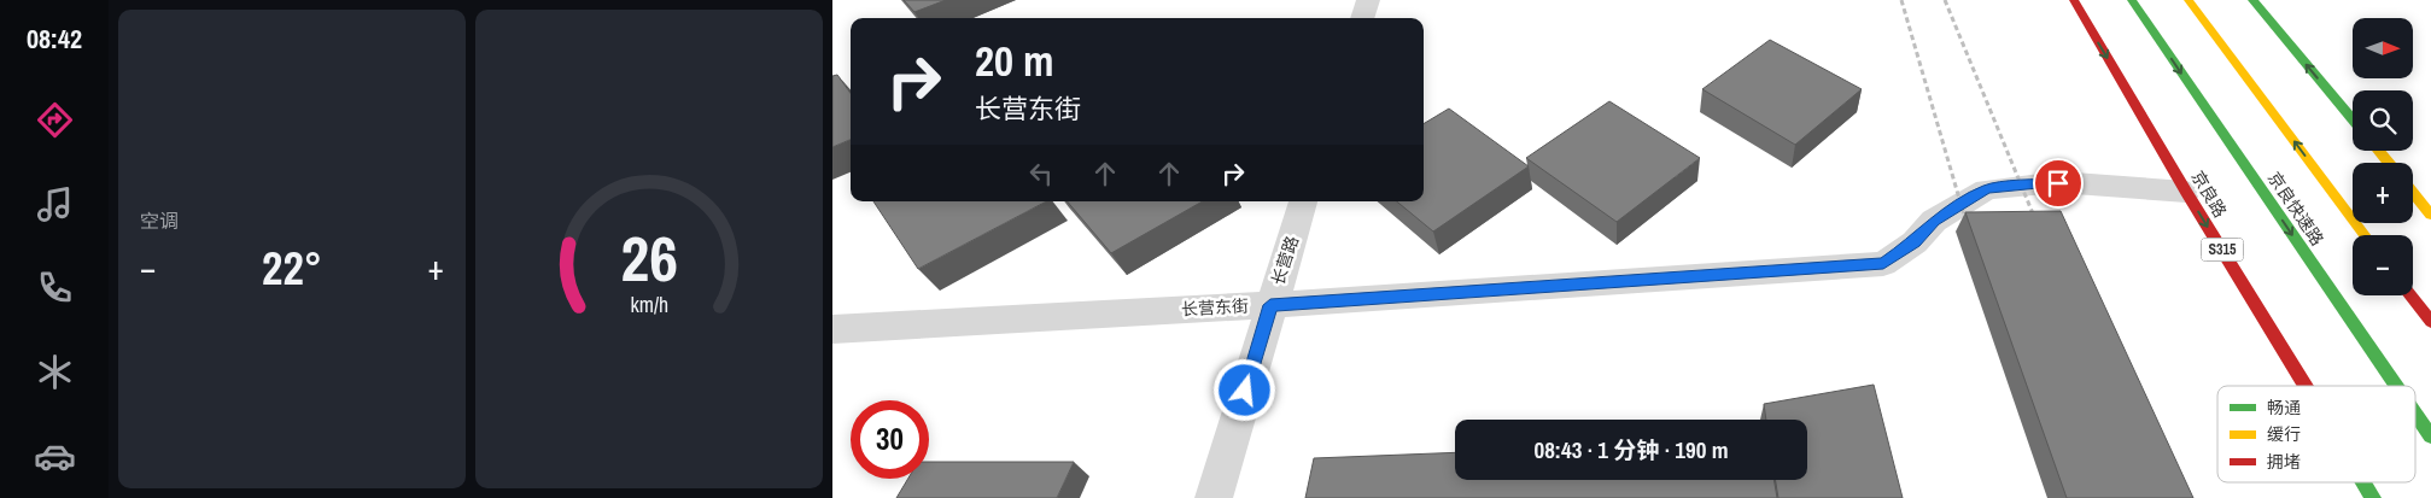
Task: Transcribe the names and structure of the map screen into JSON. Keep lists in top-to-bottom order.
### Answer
{
  "streets": {
    "main road": ["京良路", "京良快速路", "S315"],
    "street": ["长营路", "长营东街"]
  },
  "crossings": [
    ["京良路", "长营东街"],
    ["长营路", "长营东街"]
  ],
  "legend": ["畅通", "缓行", "拥堵"],
  "north": "right",
  "page": {
    "tabs": "08:42",
    "tile": "空调",
    "map_buttons": ["+", "−"],
    "turn": ["20 m", "长营东街"],
    "heat": ["−", "22°", "+"],
    "limit": "30",
    "trip": "08:43 · 1 分钟 · 190 m",
    "gauge": ["26", "km/h"]
  }
}
